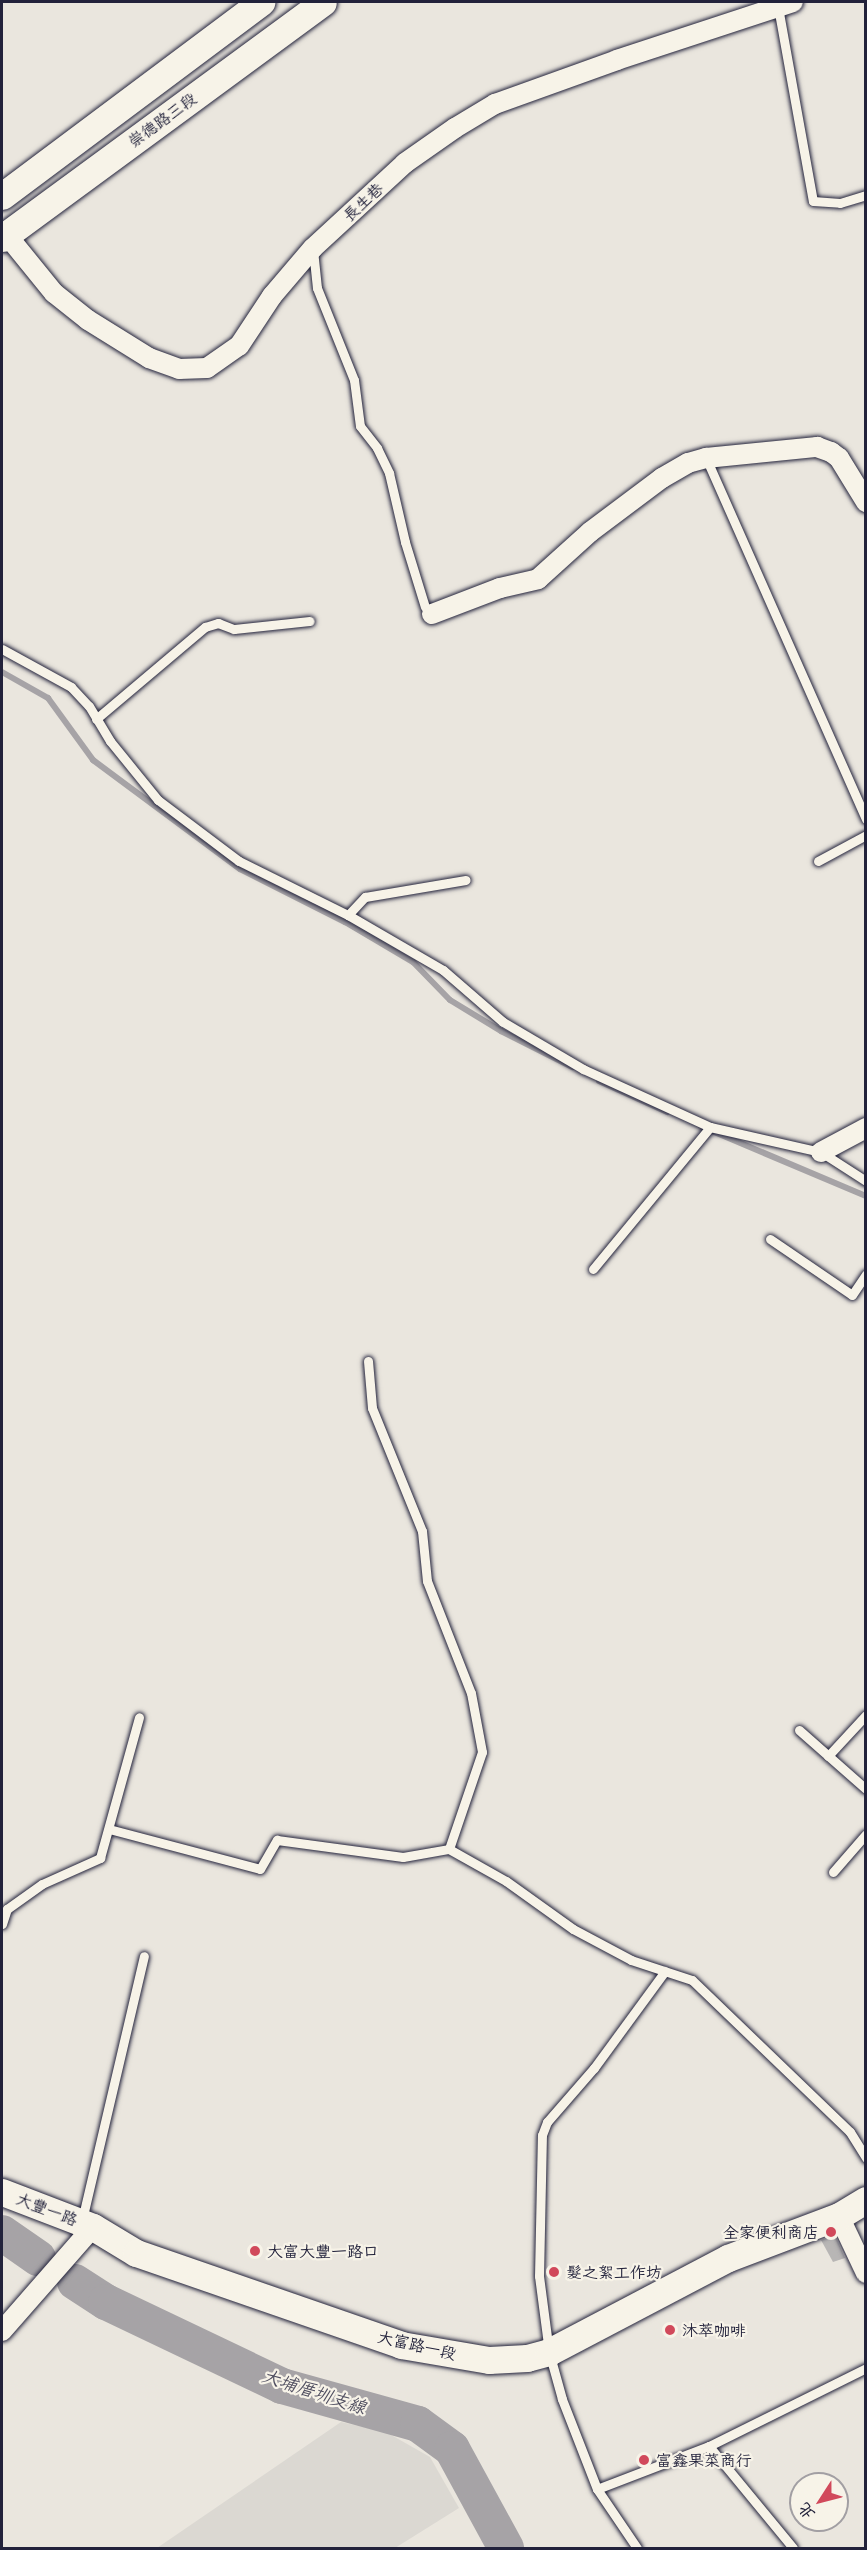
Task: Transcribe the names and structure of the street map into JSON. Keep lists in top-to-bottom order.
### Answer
{
  "streets": {
    "street": [
      "崇德路三段",
      "長生巷",
      "大豐一路",
      "大富路一段"
    ]
  },
  "crossings": [
    ["崇德路三段", "長生巷"],
    ["大豐一路", "大富路一段"]
  ],
  "water": ["大埔厝圳支線"],
  "places": [
    "全家便利商店",
    "大富大豐一路口",
    "髮之絮工作坊",
    "沐萃咖啡",
    "富鑫果菜商行"
  ],
  "north": "bottom left"
}
